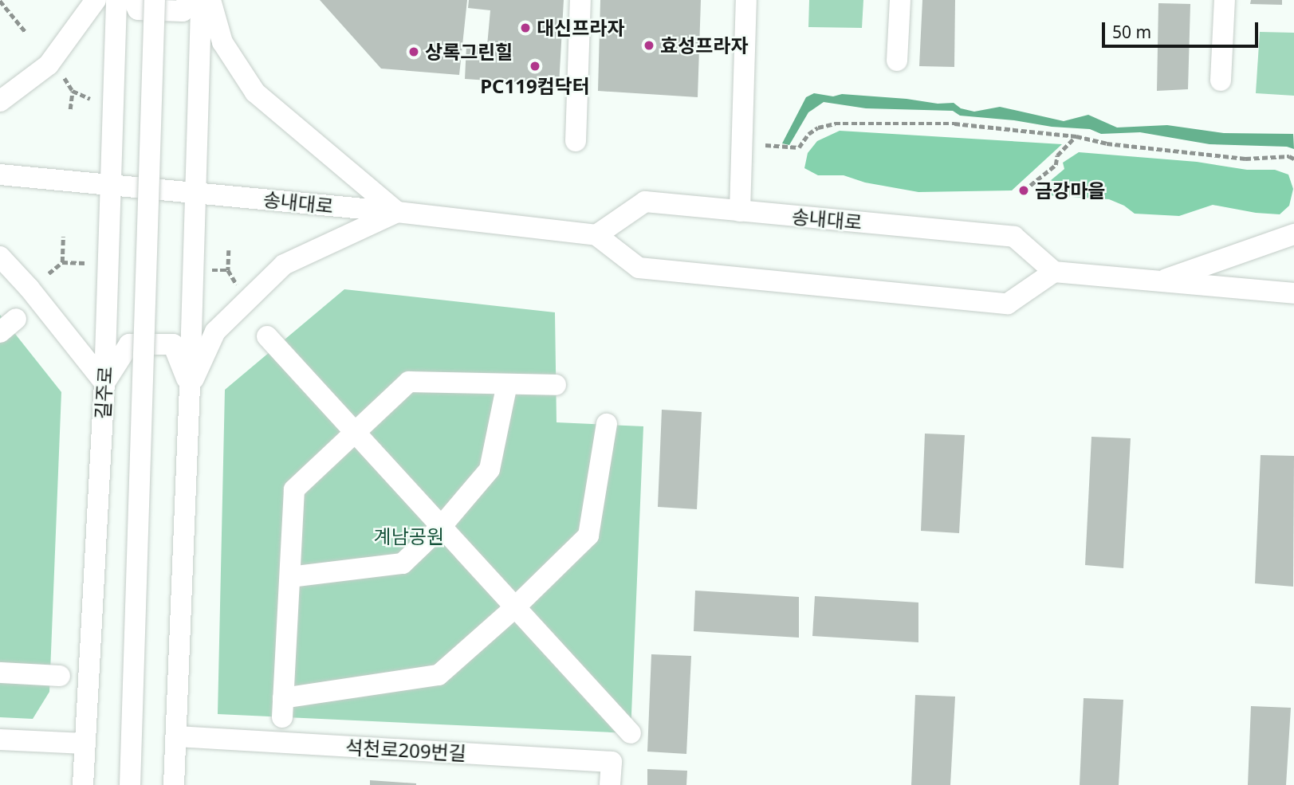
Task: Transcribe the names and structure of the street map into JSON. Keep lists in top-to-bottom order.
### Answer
{
  "streets": {
    "street": ["송내대로", "길주로", "석천로209번길"]
  },
  "crossings": [
    ["송내대로", "길주로"]
  ],
  "parks": ["계남공원"],
  "places": [
    "대신프라자",
    "효성프라자",
    "상록그린힐",
    "PC119컴닥터",
    "금강마을"
  ],
  "scale_bar": "50 m"
}
